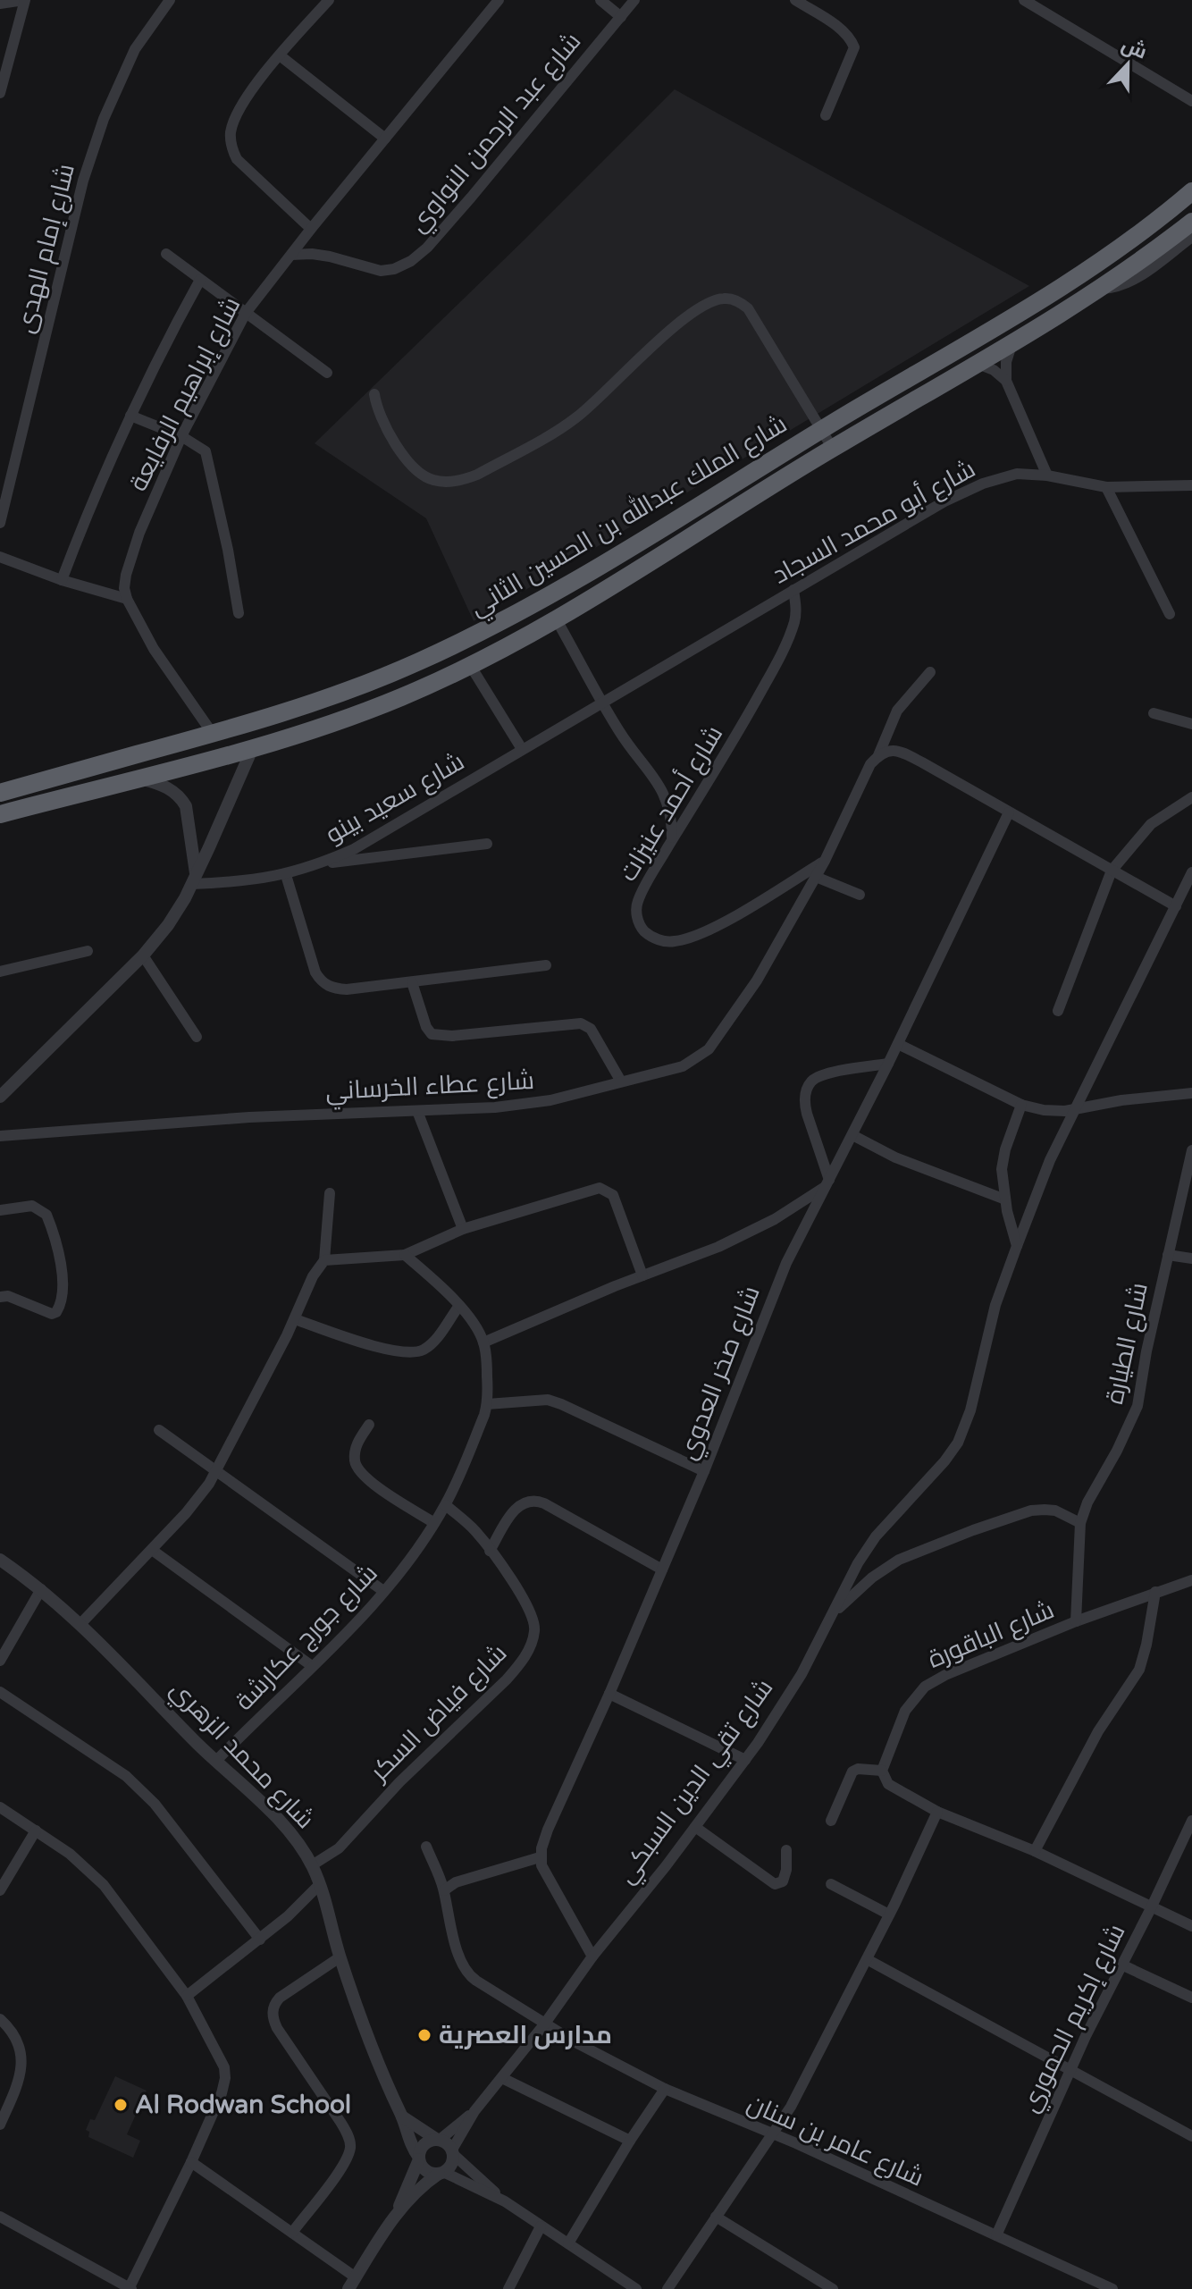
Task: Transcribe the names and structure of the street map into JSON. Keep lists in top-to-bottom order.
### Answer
{
  "streets": {
    "highway": ["شارع الملك عبدالله بن الحسين الثاني"],
    "street": [
      "شارع عبد الرحمن النواوي",
      "شارع إمام الهدى",
      "شارع إبراهيم الرفايعة",
      "شارع أبو محمد السجاد",
      "شارع سعيد بينو",
      "شارع أحمد عنيزات",
      "شارع عطاء الخرساني",
      "شارع الطيارة",
      "شارع صخر العدوي",
      "شارع الباقورة",
      "شارع جورج عكارشة",
      "شارع فياض السكر",
      "شارع محمد الزهري",
      "شارع تقي الدين السبكي",
      "شارع إكريم الحموري",
      "شارع عامر بن سنان"
    ]
  },
  "crossings": [
    ["شارع عبد الرحمن النواوي", "شارع إبراهيم الرفايعة"],
    ["شارع أبو محمد السجاد", "شارع سعيد بينو"],
    ["شارع أبو محمد السجاد", "شارع أحمد عنيزات"],
    ["شارع أحمد عنيزات", "شارع عطاء الخرساني"],
    ["شارع الطيارة", "شارع الباقورة"],
    ["شارع جورج عكارشة", "شارع فياض السكر"],
    ["شارع جورج عكارشة", "شارع محمد الزهري"],
    ["شارع فياض السكر", "شارع محمد الزهري"],
    ["شارع محمد الزهري", "شارع تقي الدين السبكي"],
    ["شارع تقي الدين السبكي", "شارع عامر بن سنان"],
    ["شارع إكريم الحموري", "شارع عامر بن سنان"]
  ],
  "places": ["مدارس العصرية", "Al Rodwan School"],
  "north": "top"
}
